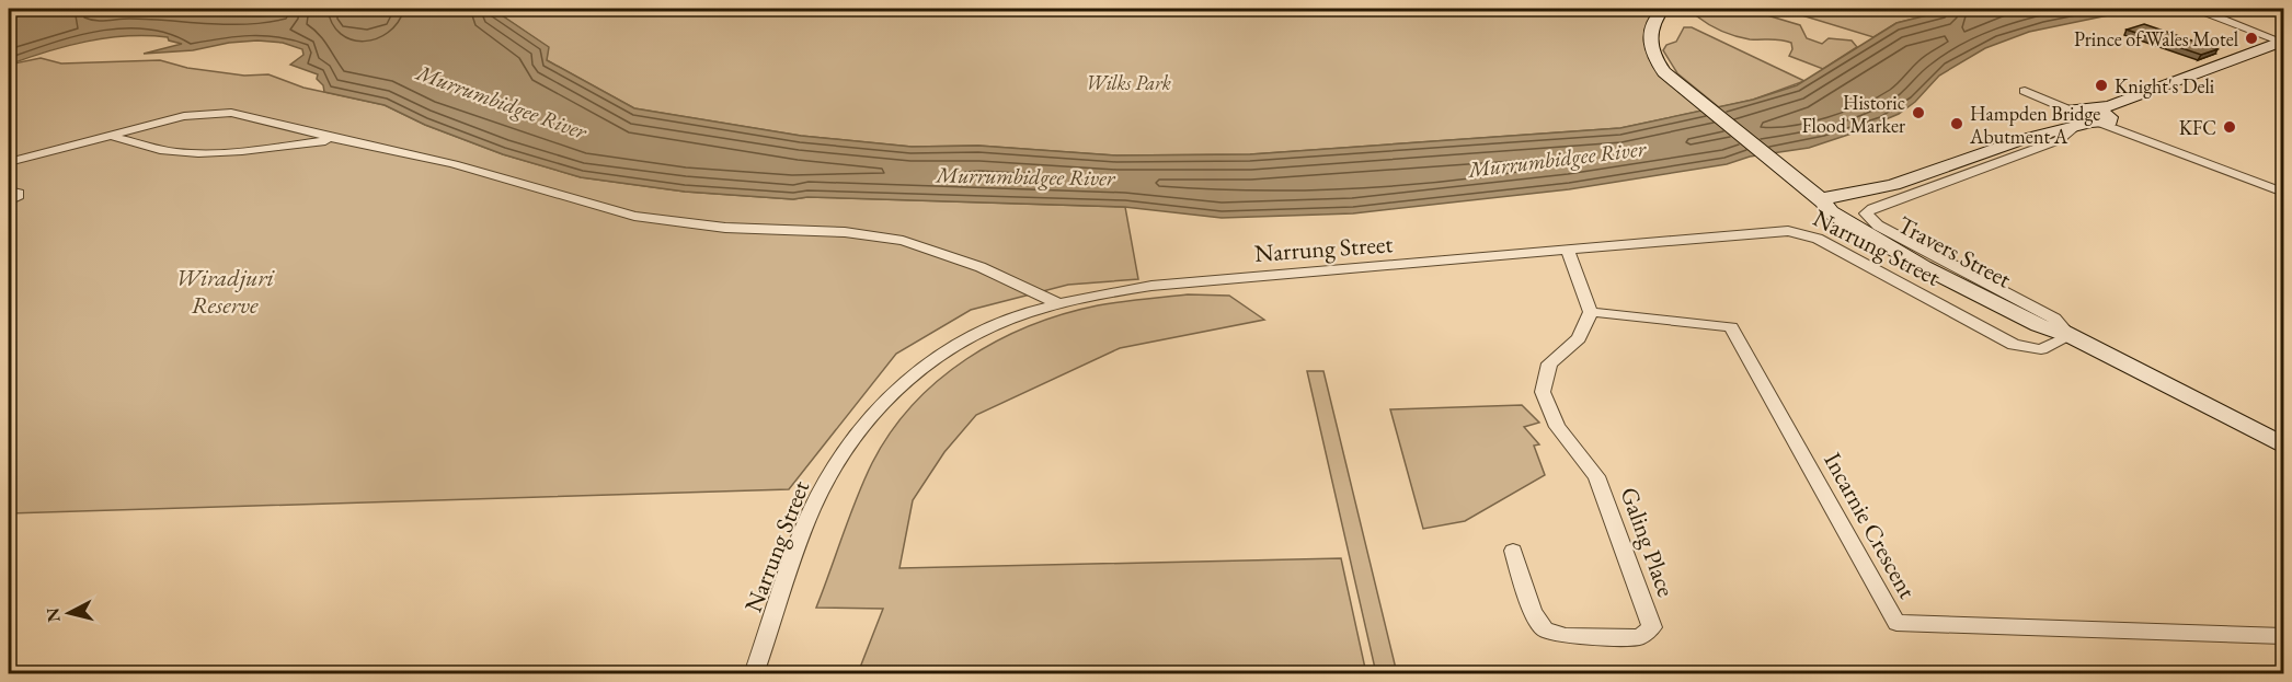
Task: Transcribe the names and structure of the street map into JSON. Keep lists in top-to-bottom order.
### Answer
{
  "streets": {
    "main road": ["Travers Street"],
    "street": ["Narrung Street", "Incarnie Crescent", "Galing Place"]
  },
  "crossings": [
    ["Narrung Street", "Travers Street"],
    ["Incarnie Crescent", "Galing Place"]
  ],
  "water": ["Murrumbidgee River"],
  "parks": ["Wilks Park", "Wiradjuri Reserve"],
  "places": [
    "Prince of Wales Motel",
    "Knight's Deli",
    "Historic Flood Marker",
    "Hampden Bridge Abutment A",
    "KFC"
  ],
  "north": "left"
}
